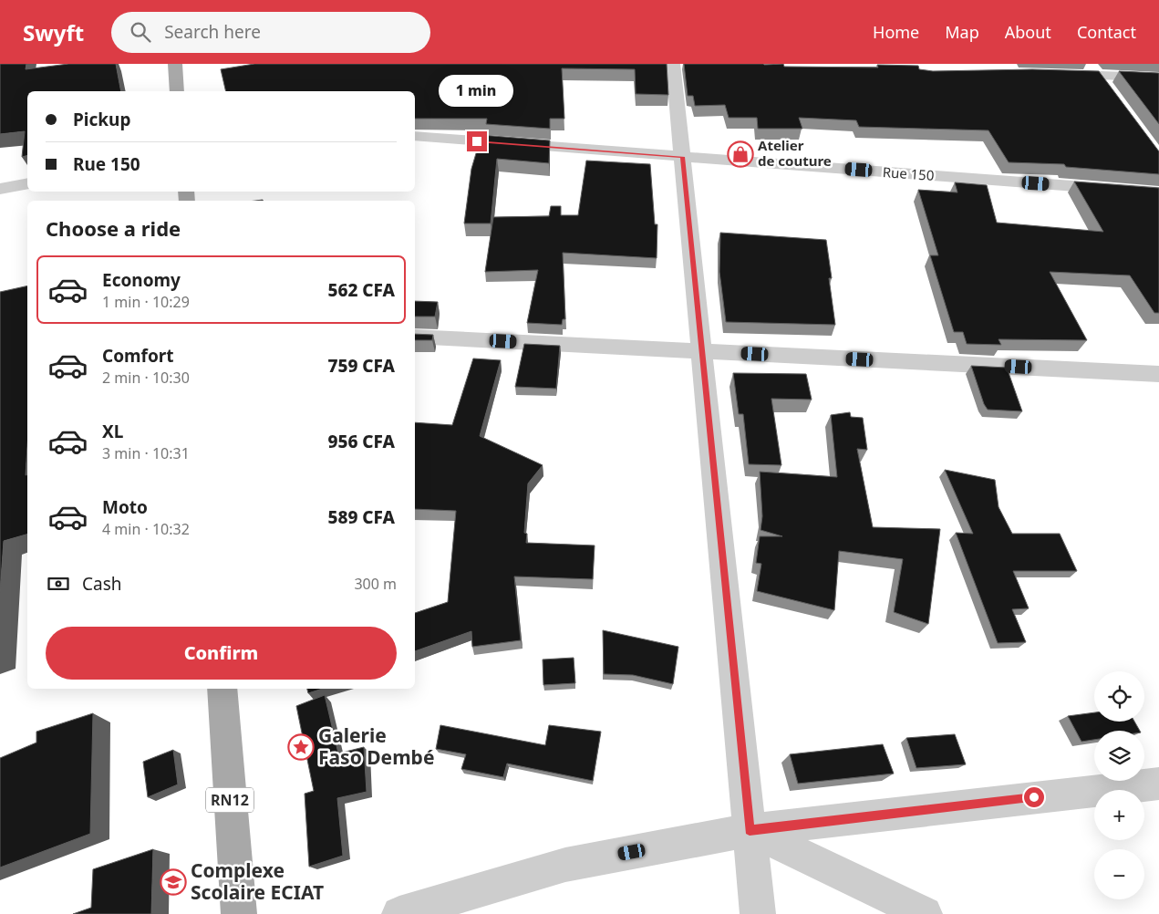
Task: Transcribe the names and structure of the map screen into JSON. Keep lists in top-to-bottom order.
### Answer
{
  "streets": {
    "main road": ["RN12"],
    "street": ["Rue 150"]
  },
  "places": {
    "shop": ["Atelier de couture"],
    "place": ["Galerie Faso Dembé"],
    "school or university": ["Complexe Scolaire ECIAT"]
  },
  "page": {
    "header": "Swyft",
    "search": "Search here",
    "nav": [
      "Home",
      "Map",
      "About",
      "Contact"
    ],
    "bubble": "1 min",
    "banner": ["Pickup", "Rue 150"],
    "heading": "Choose a ride",
    "list": [
      {
        "name": "Economy",
        "note": "1 min · 10:29",
        "value": "562 CFA"
      },
      {
        "name": "Comfort",
        "note": "2 min · 10:30",
        "value": "759 CFA"
      },
      {
        "name": "XL",
        "note": "3 min · 10:31",
        "value": "956 CFA"
      },
      {
        "name": "Moto",
        "note": "4 min · 10:32",
        "value": "589 CFA"
      }
    ],
    "pay": ["Cash", "300 m"],
    "buttons": "Confirm",
    "map_buttons": ["+", "−"]
  }
}
